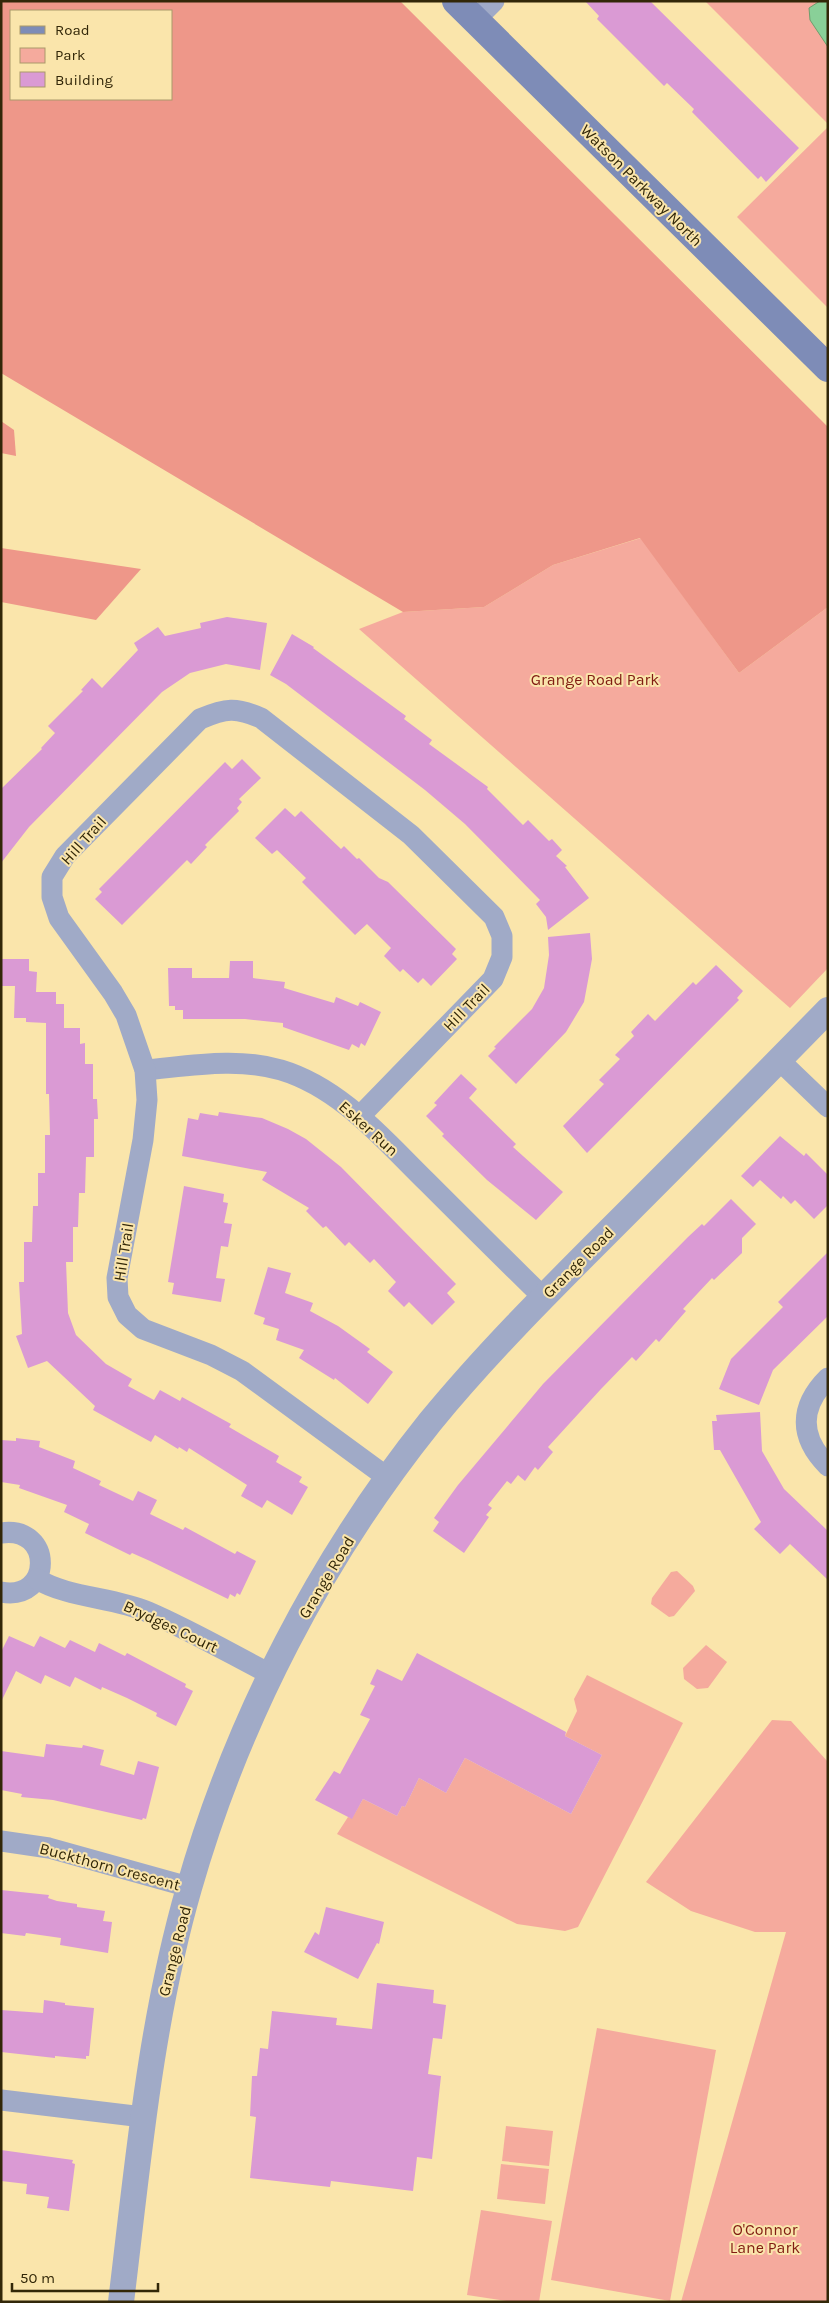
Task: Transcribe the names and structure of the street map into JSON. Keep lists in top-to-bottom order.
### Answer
{
  "streets": {
    "main road": ["Watson Parkway North"],
    "street": [
      "Hill Trail",
      "Esker Run",
      "Grange Road",
      "Brydges Court",
      "Buckthorn Crescent"
    ]
  },
  "crossings": [
    ["Hill Trail", "Esker Run"],
    ["Hill Trail", "Grange Road"],
    ["Esker Run", "Grange Road"],
    ["Grange Road", "Brydges Court"],
    ["Grange Road", "Buckthorn Crescent"]
  ],
  "parks": ["Grange Road Park", "O'Connor Lane Park"],
  "legend": ["Road", "Park", "Building"],
  "scale_bar": "50 m"
}
